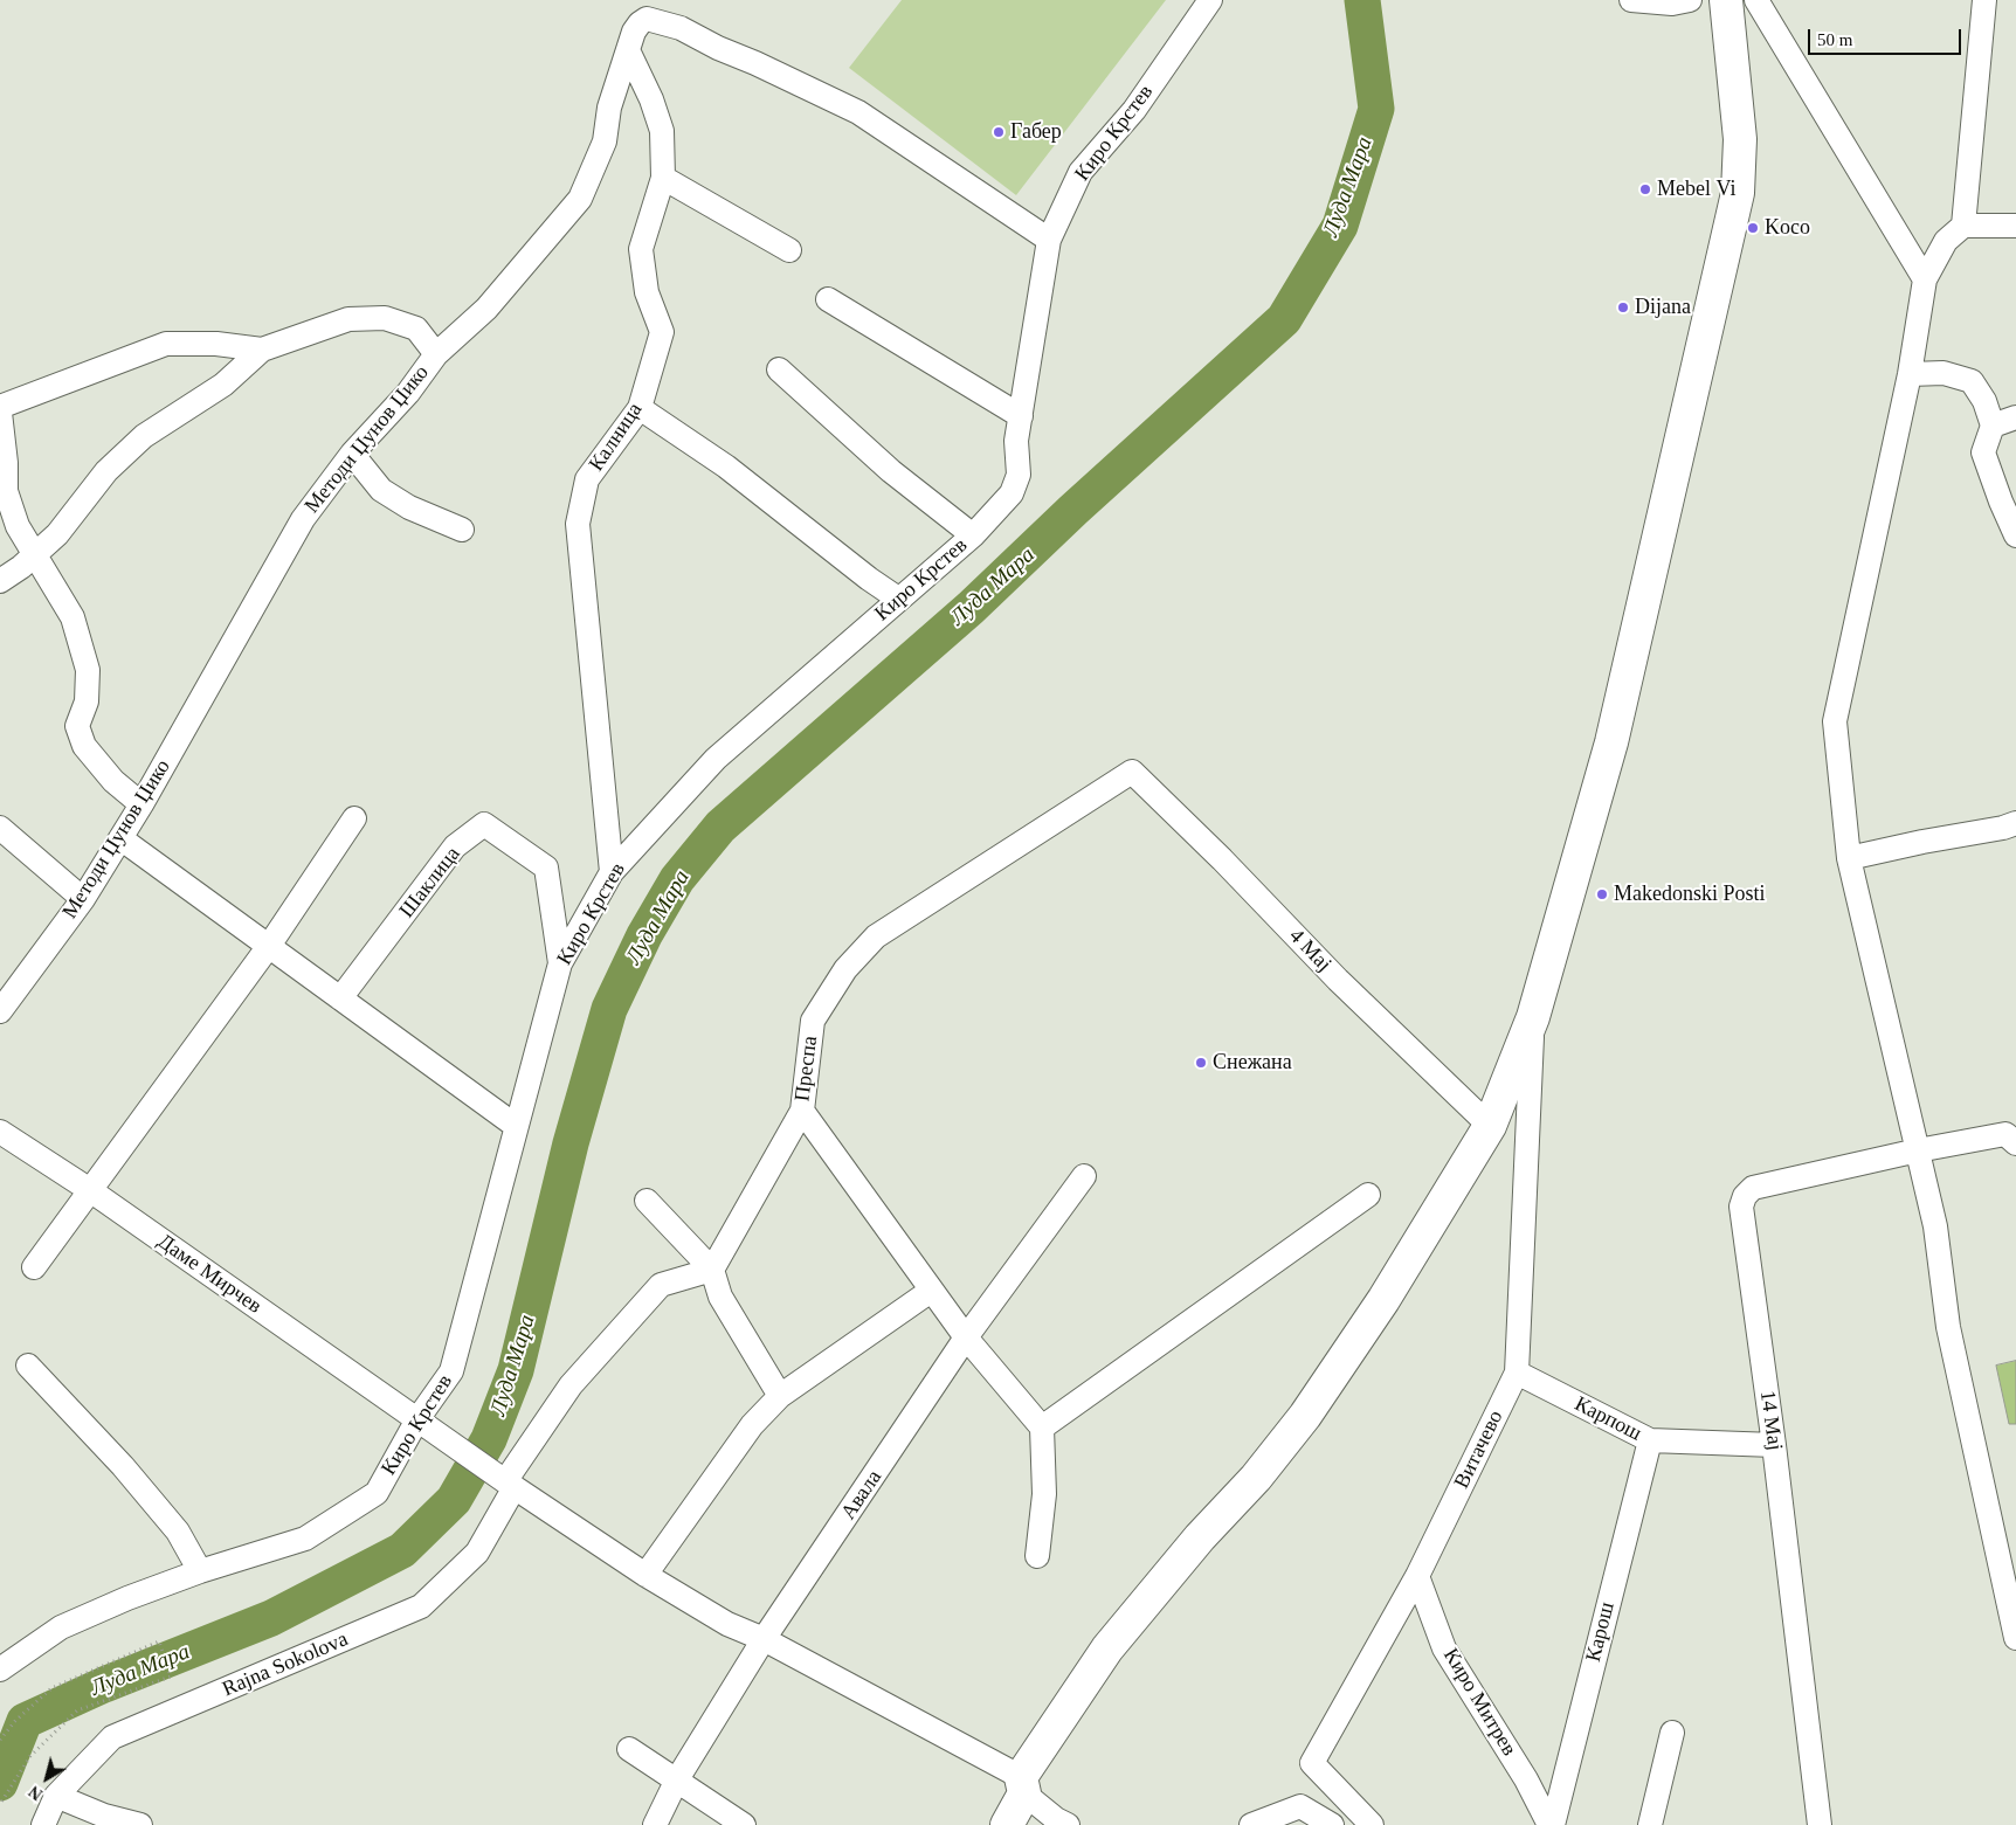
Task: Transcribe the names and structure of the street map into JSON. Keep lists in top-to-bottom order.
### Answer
{
  "streets": {
    "street": [
      "Киро Крстев",
      "Калница",
      "Методи Џунов Џико",
      "Шаклица",
      "4 Мај",
      "Преспа",
      "Даме Мирчев",
      "Карпош",
      "14 Мај",
      "Витачево",
      "Авала",
      "Карош",
      "Rajna Sokolova",
      "Киро Митрев"
    ]
  },
  "crossings": [
    ["Киро Крстев", "Калница"],
    ["Киро Крстев", "Шаклица"],
    ["Киро Крстев", "Даме Мирчев"],
    ["4 Мај", "Преспа"],
    ["Даме Мирчев", "Авала"],
    ["Даме Мирчев", "Rajna Sokolova"],
    ["Карпош", "14 Мај"],
    ["Карпош", "Витачево"],
    ["Карпош", "Карош"],
    ["Витачево", "Киро Митрев"],
    ["Карош", "Киро Митрев"]
  ],
  "water": ["Луда Мара"],
  "places": [
    "Габер",
    "Mebel Vi",
    "Koco",
    "Dijana",
    "Makedonski Posti",
    "Снежана"
  ],
  "scale_bar": "50 m",
  "north": "bottom left"
}
